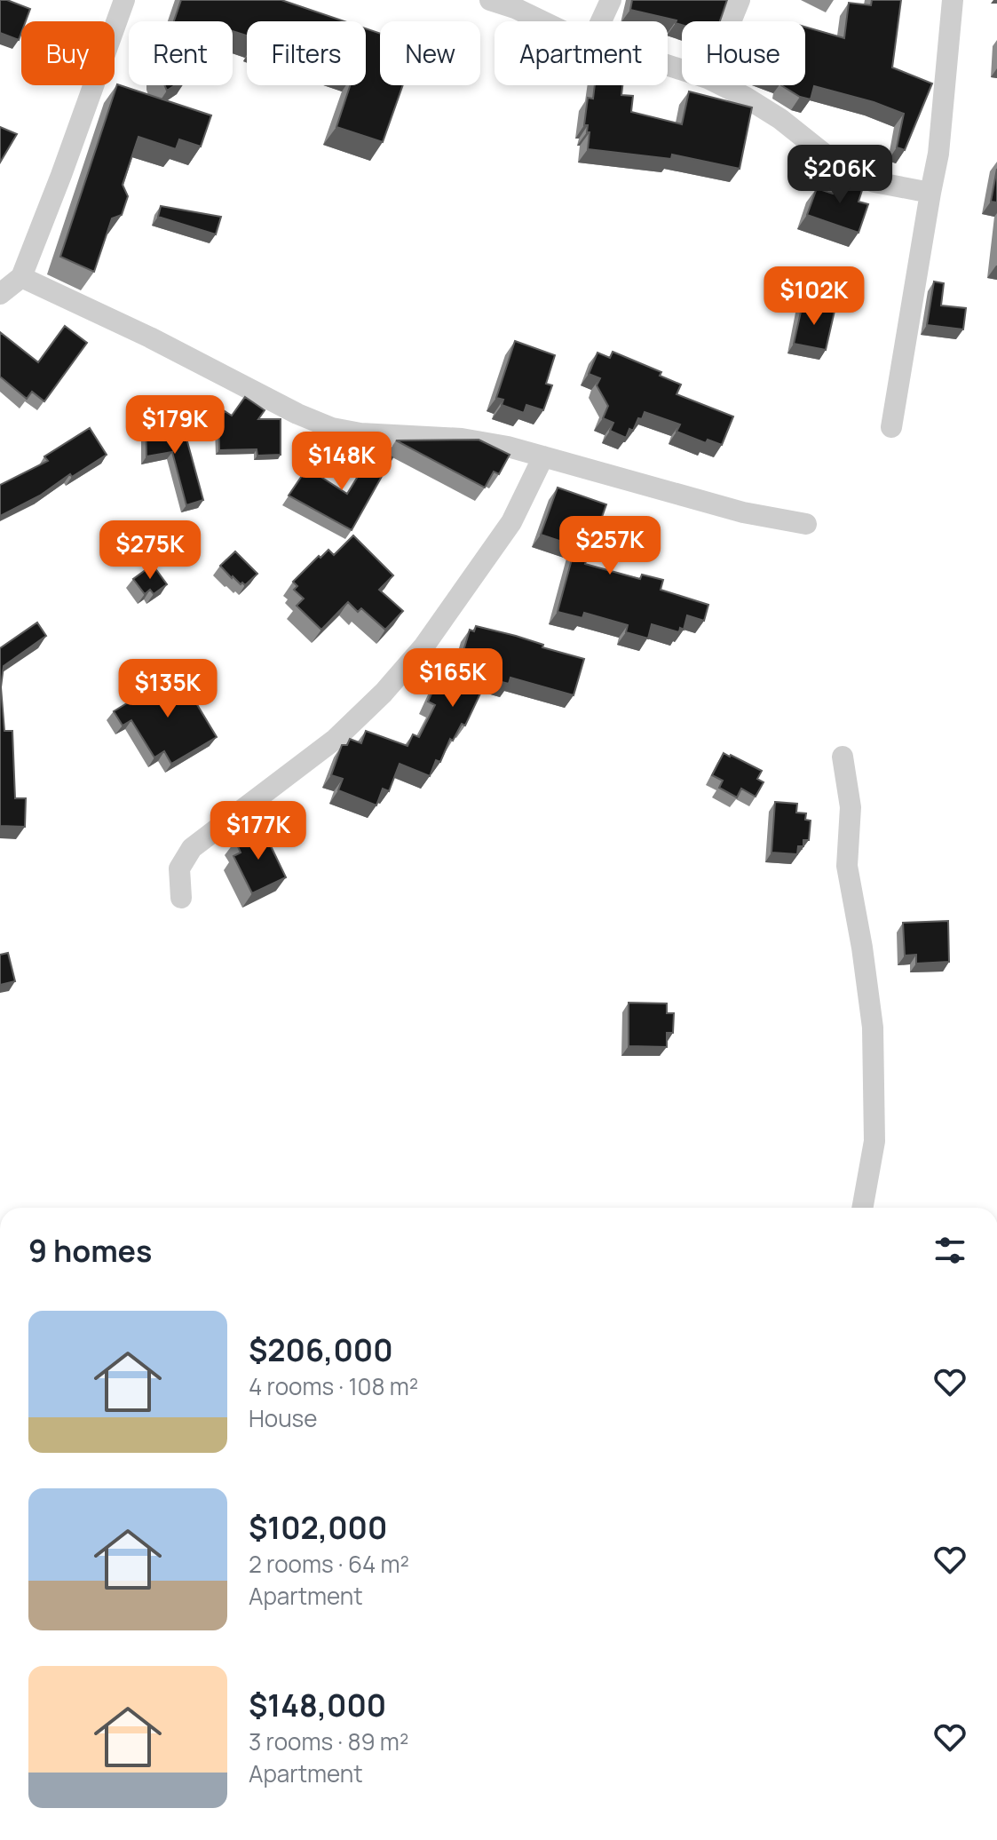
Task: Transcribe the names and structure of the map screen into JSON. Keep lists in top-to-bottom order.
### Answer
{
  "page": {
    "chip": [
      "Buy",
      "Rent",
      "Filters",
      "New",
      "Apartment",
      "House"
    ],
    "price": [
      "$206K",
      "$102K",
      "$179K",
      "$148K",
      "$257K",
      "$275K",
      "$165K",
      "$135K",
      "$177K"
    ],
    "heading": "9 homes",
    "list": [
      {
        "name": "$206,000",
        "note": "4 rooms · 108 m² · House"
      },
      {
        "name": "$102,000",
        "note": "2 rooms · 64 m² · Apartment"
      },
      {
        "name": "$148,000",
        "note": "3 rooms · 89 m² · Apartment"
      }
    ]
  }
}
